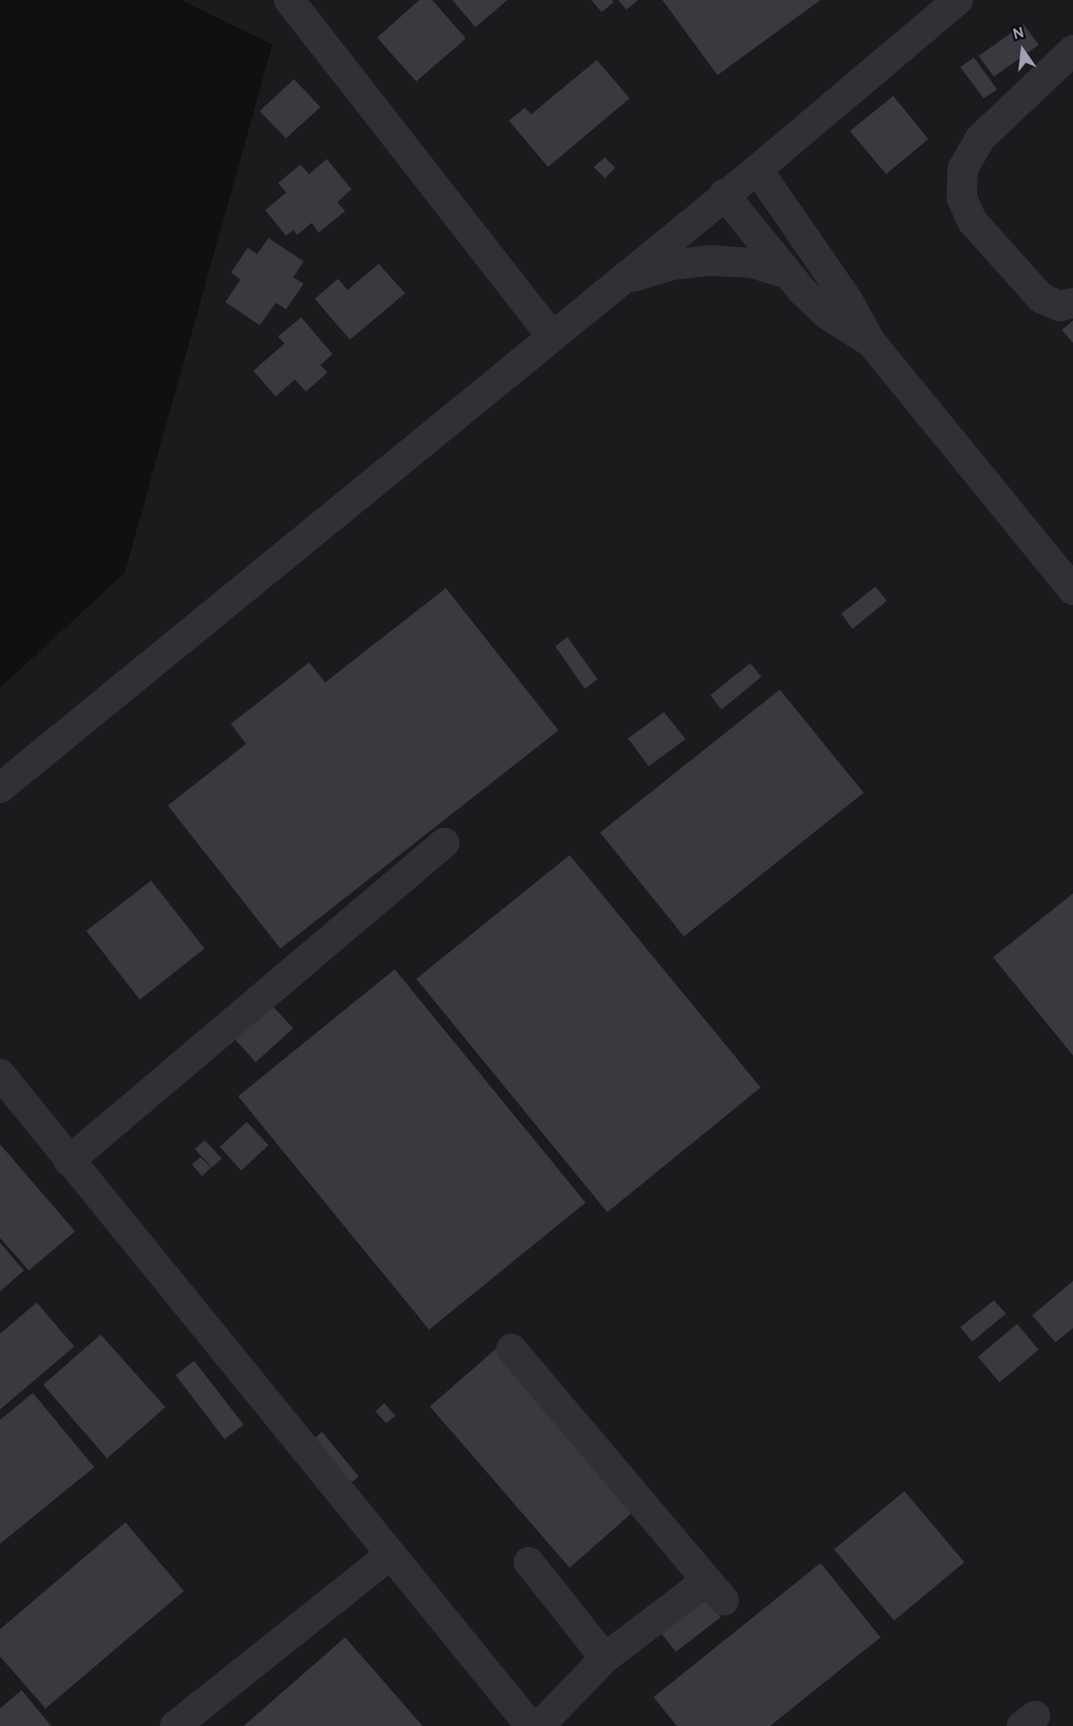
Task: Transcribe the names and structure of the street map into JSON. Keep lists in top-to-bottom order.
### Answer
{
  "north": "top"
}
